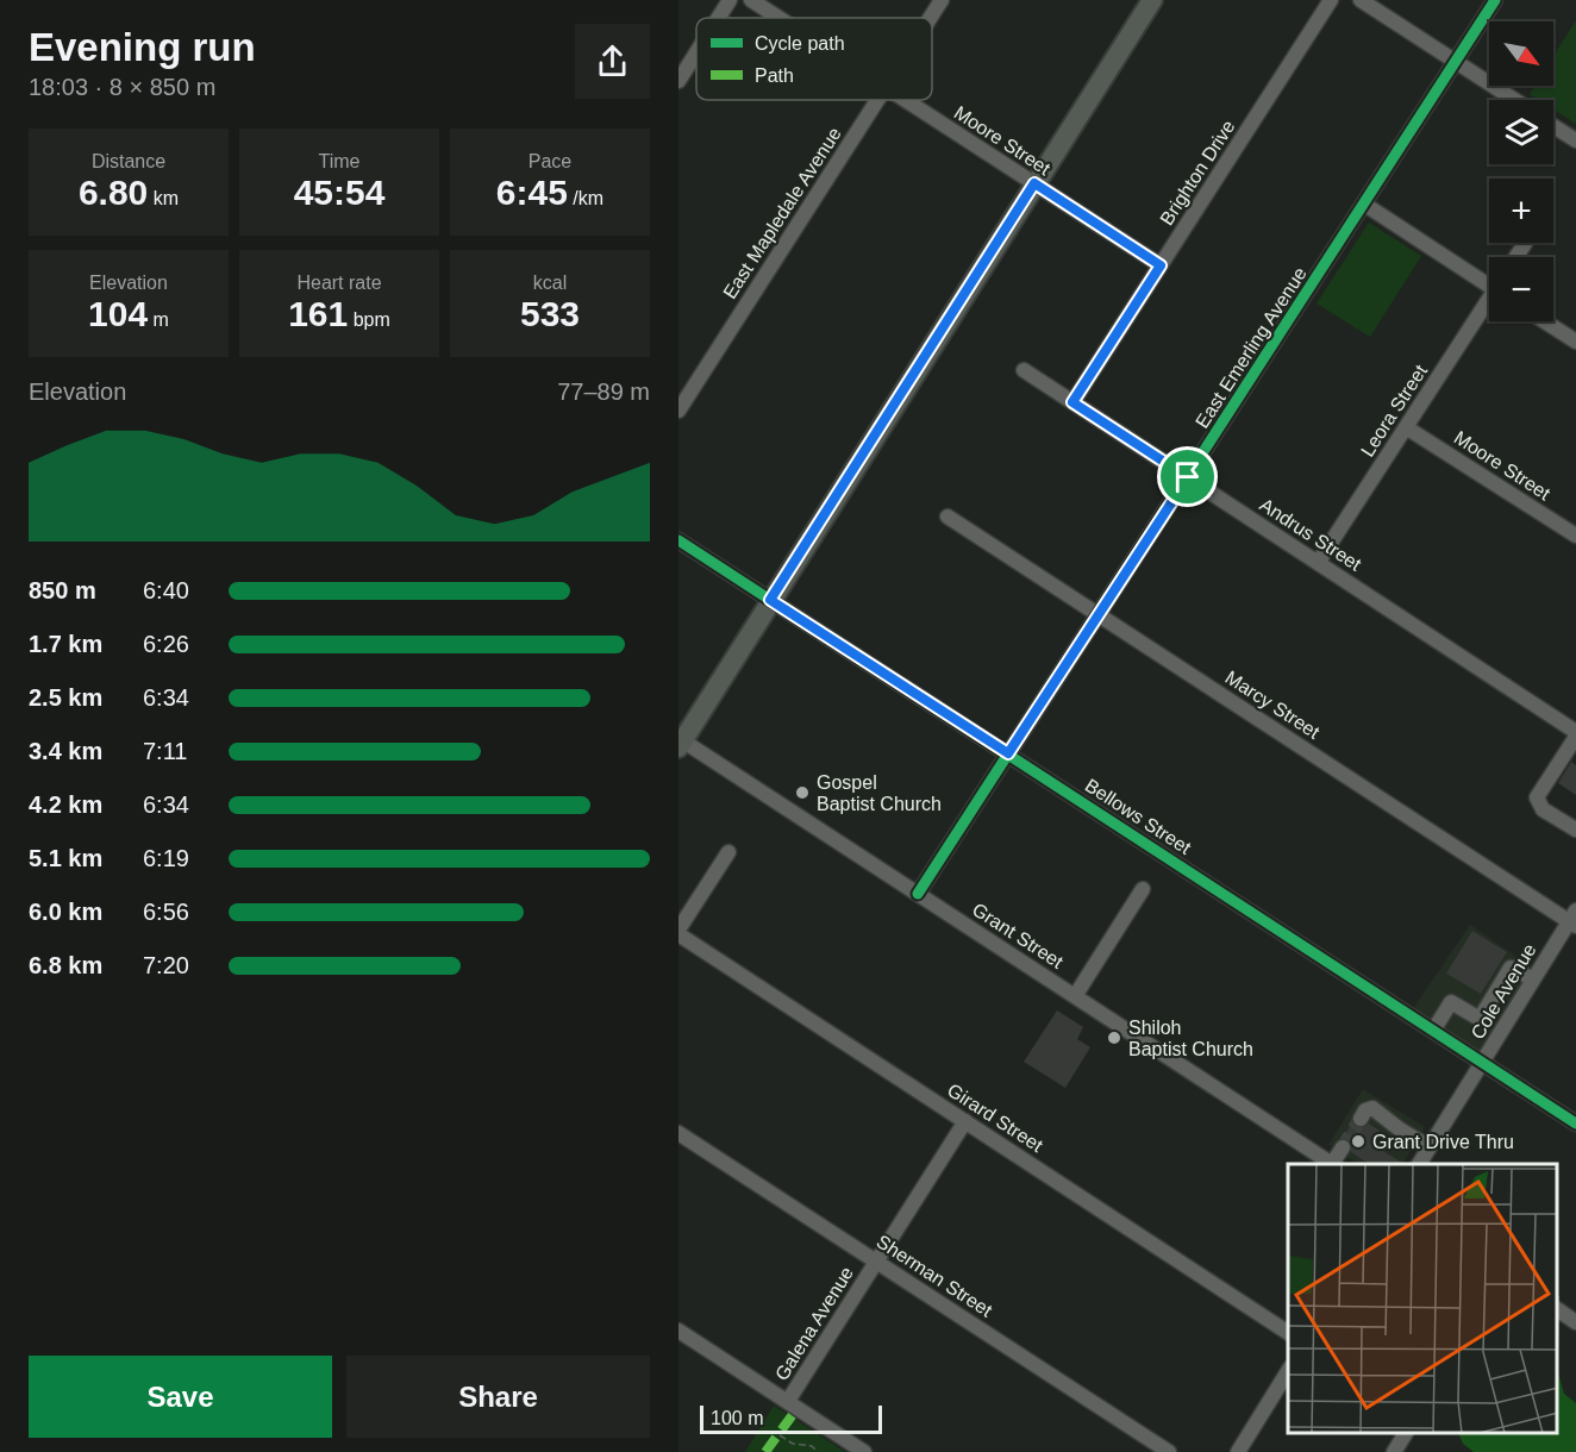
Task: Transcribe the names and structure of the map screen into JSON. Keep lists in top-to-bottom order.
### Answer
{
  "streets": {
    "street": [
      "Moore Street",
      "Brighton Drive",
      "East Mapledale Avenue",
      "East Emerling Avenue",
      "Leora Street",
      "Andrus Street",
      "Marcy Street",
      "Bellows Street",
      "Grant Street",
      "Cole Avenue",
      "Girard Street",
      "Sherman Street",
      "Galena Avenue"
    ]
  },
  "crossings": [
    ["Moore Street", "Brighton Drive"],
    ["Moore Street", "Leora Street"],
    ["Brighton Drive", "Andrus Street"],
    ["East Emerling Avenue", "Andrus Street"],
    ["East Emerling Avenue", "Marcy Street"],
    ["East Emerling Avenue", "Bellows Street"],
    ["East Emerling Avenue", "Grant Street"],
    ["Leora Street", "Andrus Street"],
    ["Marcy Street", "Cole Avenue"],
    ["Bellows Street", "Cole Avenue"],
    ["Girard Street", "Galena Avenue"],
    ["Sherman Street", "Galena Avenue"]
  ],
  "places": ["Gospel Baptist Church", "Shiloh Baptist Church", "Grant Drive Thru"],
  "legend": ["Cycle path", "Path"],
  "scale_bar": "100 m",
  "north": "bottom right",
  "page": {
    "heading": ["Evening run", "18:03 · 8 × 850 m"],
    "map_buttons": ["+", "−"],
    "stats": [
      ["Distance", "6.80 km"],
      ["Time", "45:54"],
      ["Pace", "6:45 /km"],
      ["Elevation", "104 m"],
      ["Heart rate", "161 bpm"],
      ["kcal", "533"]
    ],
    "chart": ["Elevation", "77–89 m"],
    "list": [
      {
        "name": "850 m",
        "note": "6:40"
      },
      {
        "name": "1.7 km",
        "note": "6:26"
      },
      {
        "name": "2.5 km",
        "note": "6:34"
      },
      {
        "name": "3.4 km",
        "note": "7:11"
      },
      {
        "name": "4.2 km",
        "note": "6:34"
      },
      {
        "name": "5.1 km",
        "note": "6:19"
      },
      {
        "name": "6.0 km",
        "note": "6:56"
      },
      {
        "name": "6.8 km",
        "note": "7:20"
      }
    ],
    "buttons": ["Save", "Share"],
    "scale": "100 m"
  }
}
